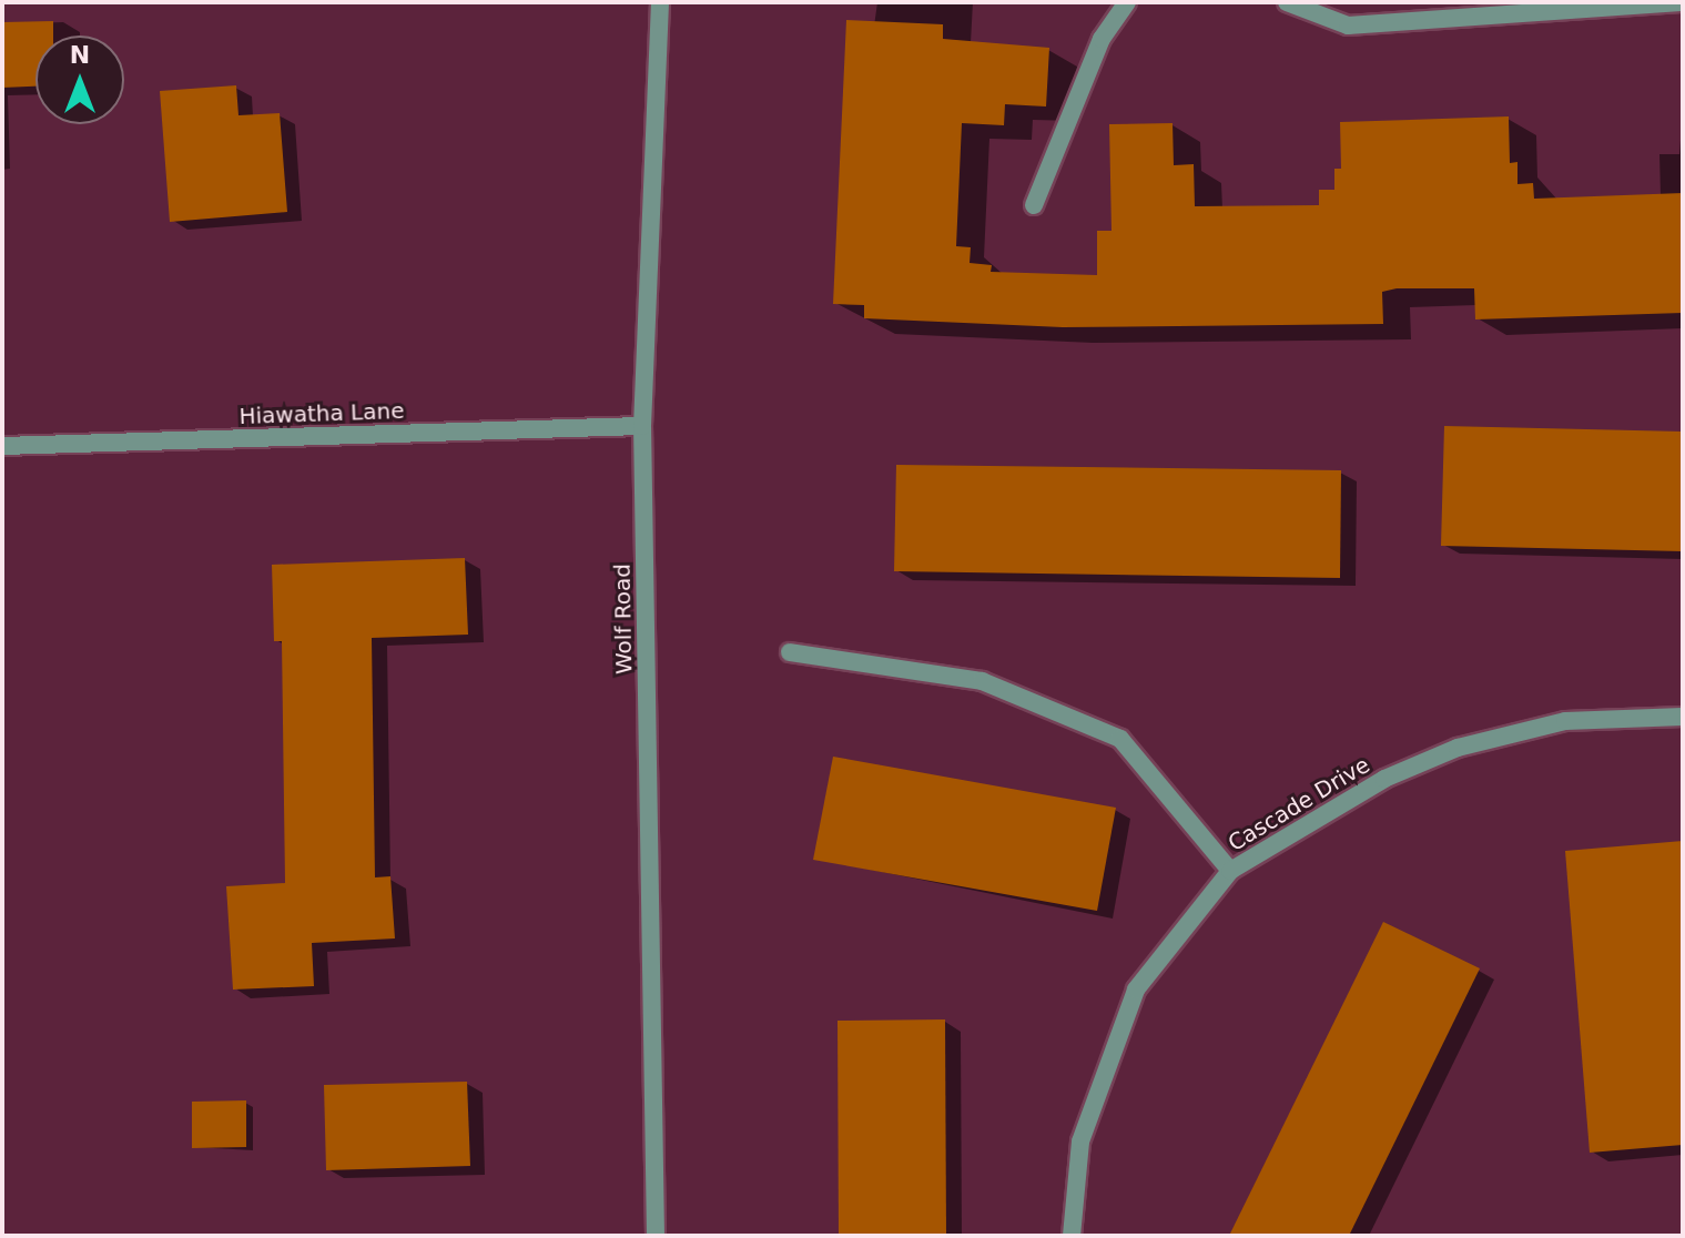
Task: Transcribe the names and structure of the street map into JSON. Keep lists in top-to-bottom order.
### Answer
{
  "streets": {
    "street": ["Hiawatha Lane", "Wolf Road", "Cascade Drive"]
  },
  "crossings": [
    ["Hiawatha Lane", "Wolf Road"]
  ],
  "north": "top"
}
